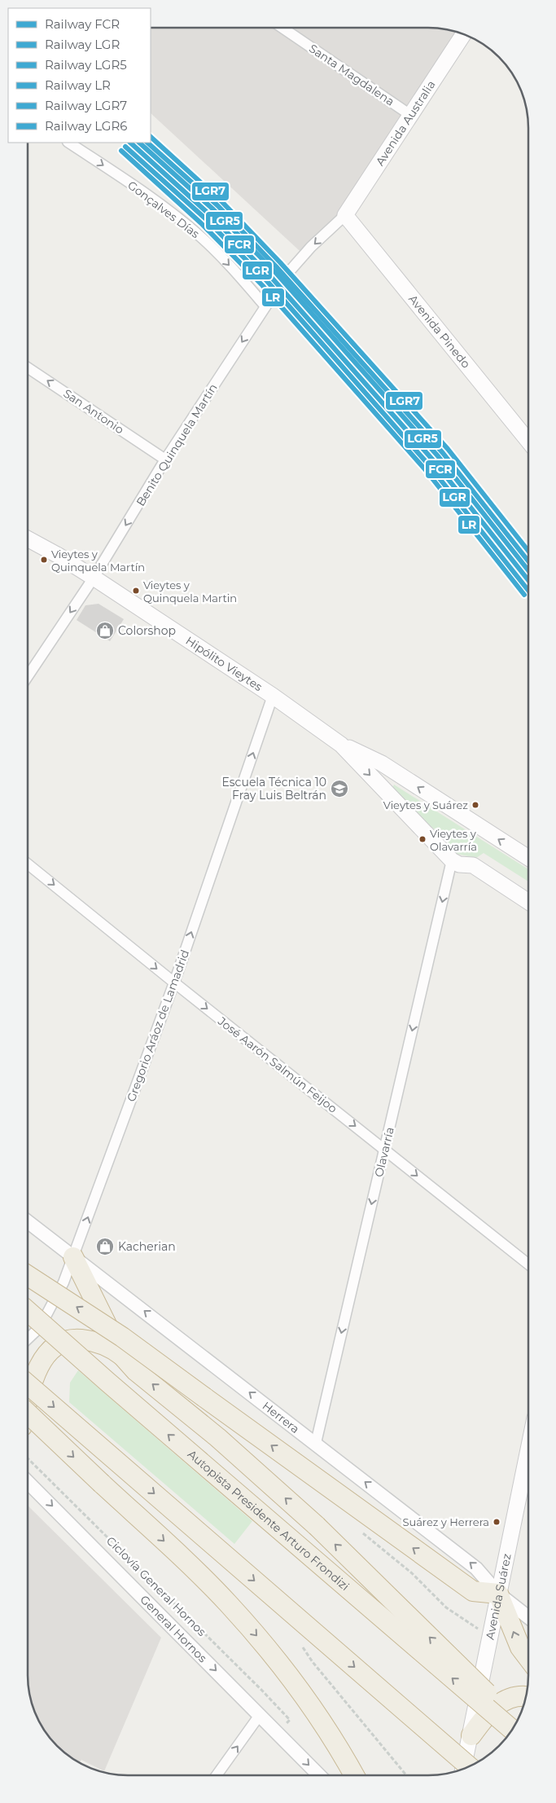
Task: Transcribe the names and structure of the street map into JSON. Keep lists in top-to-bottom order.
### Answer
{
  "streets": {
    "highway": ["Autopista Presidente Arturo Frondizi"],
    "main road": [
      "Avenida Australia",
      "Avenida Pinedo",
      "Hipólito Vieytes",
      "Avenida Suárez"
    ],
    "street": [
      "Santa Magdalena",
      "Gonçalves Días",
      "San Antonio",
      "Benito Quinquela Martín",
      "Gregorio Aráoz de Lamadrid",
      "José Aarón Salmún Feijoo",
      "Olavarría",
      "Herrera",
      "General Hornos"
    ],
    "path": ["Ciclovía General Hornos"]
  },
  "crossings": [
    ["Santa Magdalena", "Avenida Australia"],
    ["Avenida Australia", "Avenida Pinedo"],
    ["Avenida Australia", "Benito Quinquela Martín"],
    ["Gonçalves Días", "Benito Quinquela Martín"],
    ["Avenida Pinedo", "Benito Quinquela Martín"],
    ["San Antonio", "Benito Quinquela Martín"],
    ["Benito Quinquela Martín", "Hipólito Vieytes"],
    ["Hipólito Vieytes", "Gregorio Aráoz de Lamadrid"],
    ["Hipólito Vieytes", "Olavarría"],
    ["Gregorio Aráoz de Lamadrid", "José Aarón Salmún Feijoo"],
    ["Gregorio Aráoz de Lamadrid", "Herrera"],
    ["José Aarón Salmún Feijoo", "Olavarría"],
    ["Olavarría", "Herrera"],
    ["Herrera", "Avenida Suárez"]
  ],
  "one_way": [
    "Gonçalves Días",
    "San Antonio",
    "Benito Quinquela Martín",
    "Gregorio Aráoz de Lamadrid",
    "José Aarón Salmún Feijoo",
    "Olavarría",
    "Herrera",
    "General Hornos"
  ],
  "places": {
    "other": [
      "Vieytes y Quinquela Martín",
      "Vieytes y Quinquela Martin",
      "Vieytes y Suárez",
      "Vieytes y Olavarría",
      "Suárez y Herrera"
    ],
    "shop": ["Colorshop", "Kacherian"],
    "school or university": ["Escuela Técnica 10 Fray Luis Beltrán"]
  },
  "lines": [
    "rail line LGR7",
    "rail line FCR",
    "rail line LGR5",
    "rail line LGR6",
    "rail line LGR",
    "rail line LR"
  ],
  "legend": [
    "Railway FCR",
    "Railway LGR",
    "Railway LGR5",
    "Railway LR",
    "Railway LGR7",
    "Railway LGR6"
  ]
}
